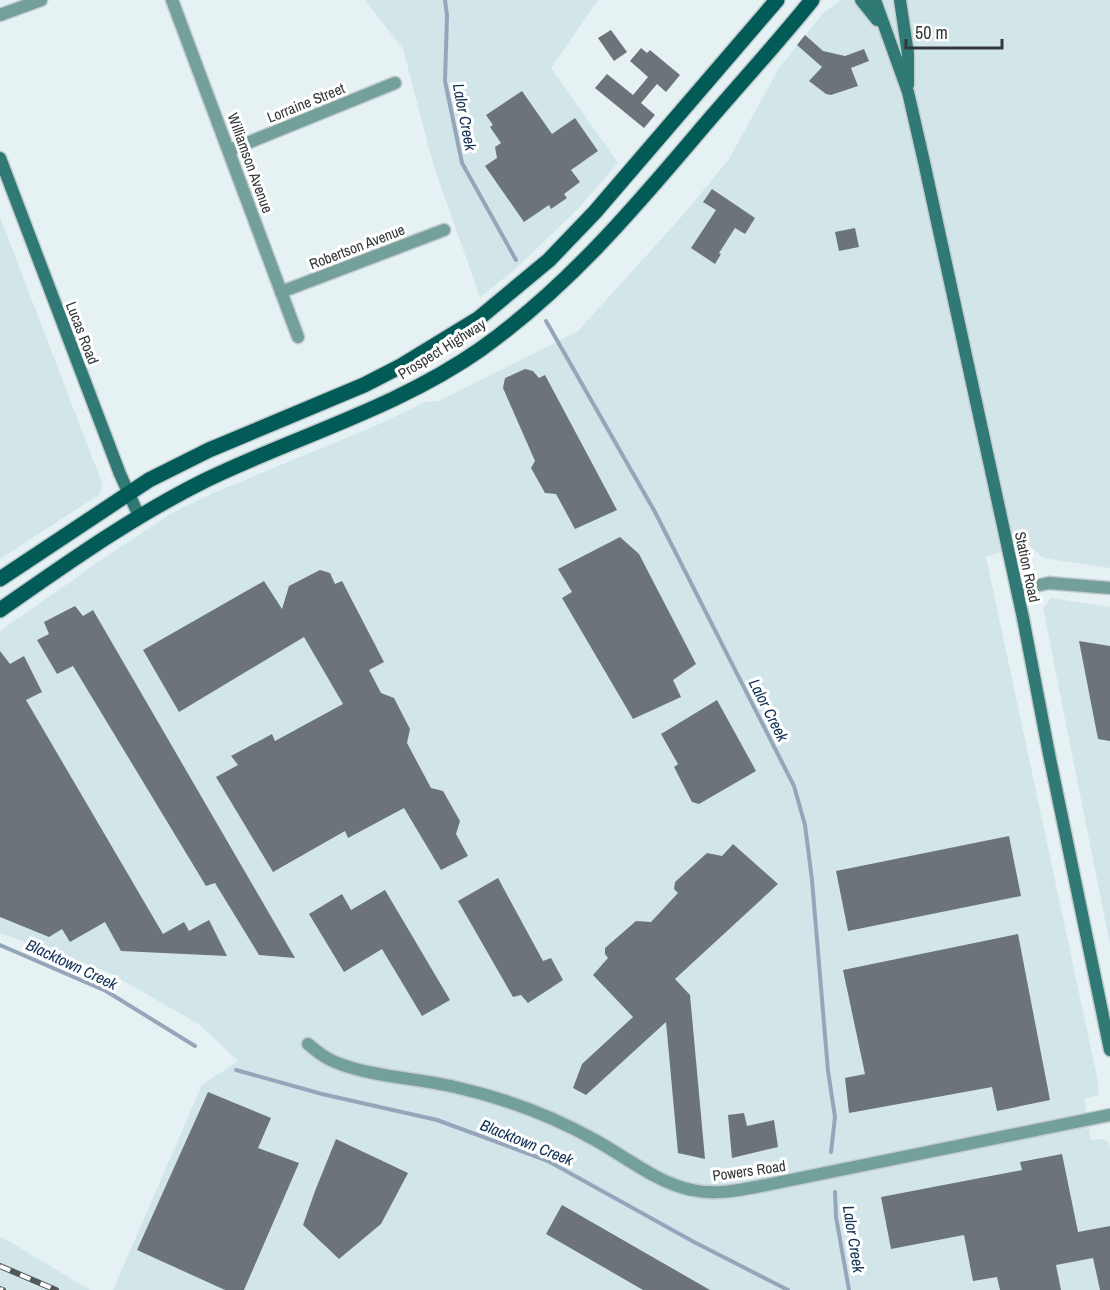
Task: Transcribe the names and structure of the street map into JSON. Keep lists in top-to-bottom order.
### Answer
{
  "streets": {
    "main road": ["Lucas Road", "Prospect Highway", "Station Road"],
    "street": [
      "Lorraine Street",
      "Williamson Avenue",
      "Robertson Avenue",
      "Powers Road"
    ]
  },
  "crossings": [
    ["Lorraine Street", "Williamson Avenue"],
    ["Williamson Avenue", "Robertson Avenue"],
    ["Lucas Road", "Prospect Highway"]
  ],
  "water": ["Lalor Creek", "Blacktown Creek"],
  "scale_bar": "50 m"
}
